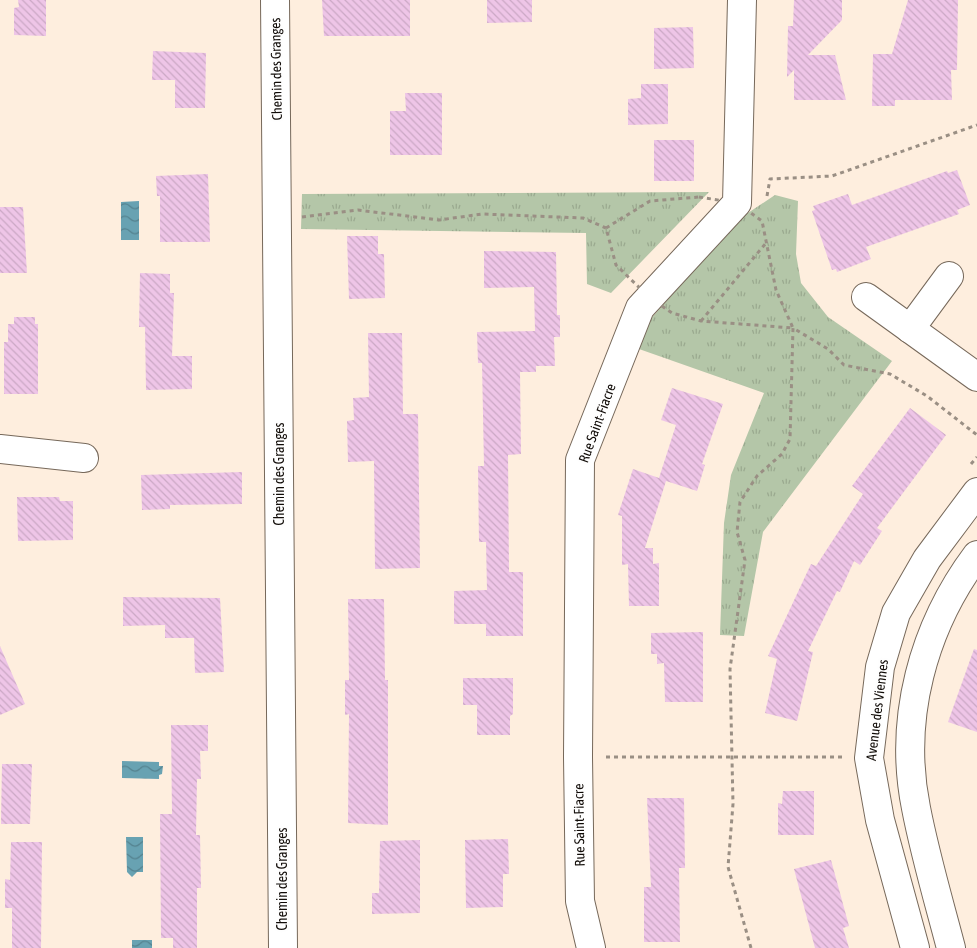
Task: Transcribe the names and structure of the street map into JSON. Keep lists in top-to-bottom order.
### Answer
{
  "streets": {
    "street": ["Chemin des Granges", "Rue Saint-Fiacre", "Avenue des Viennes"]
  }
}
